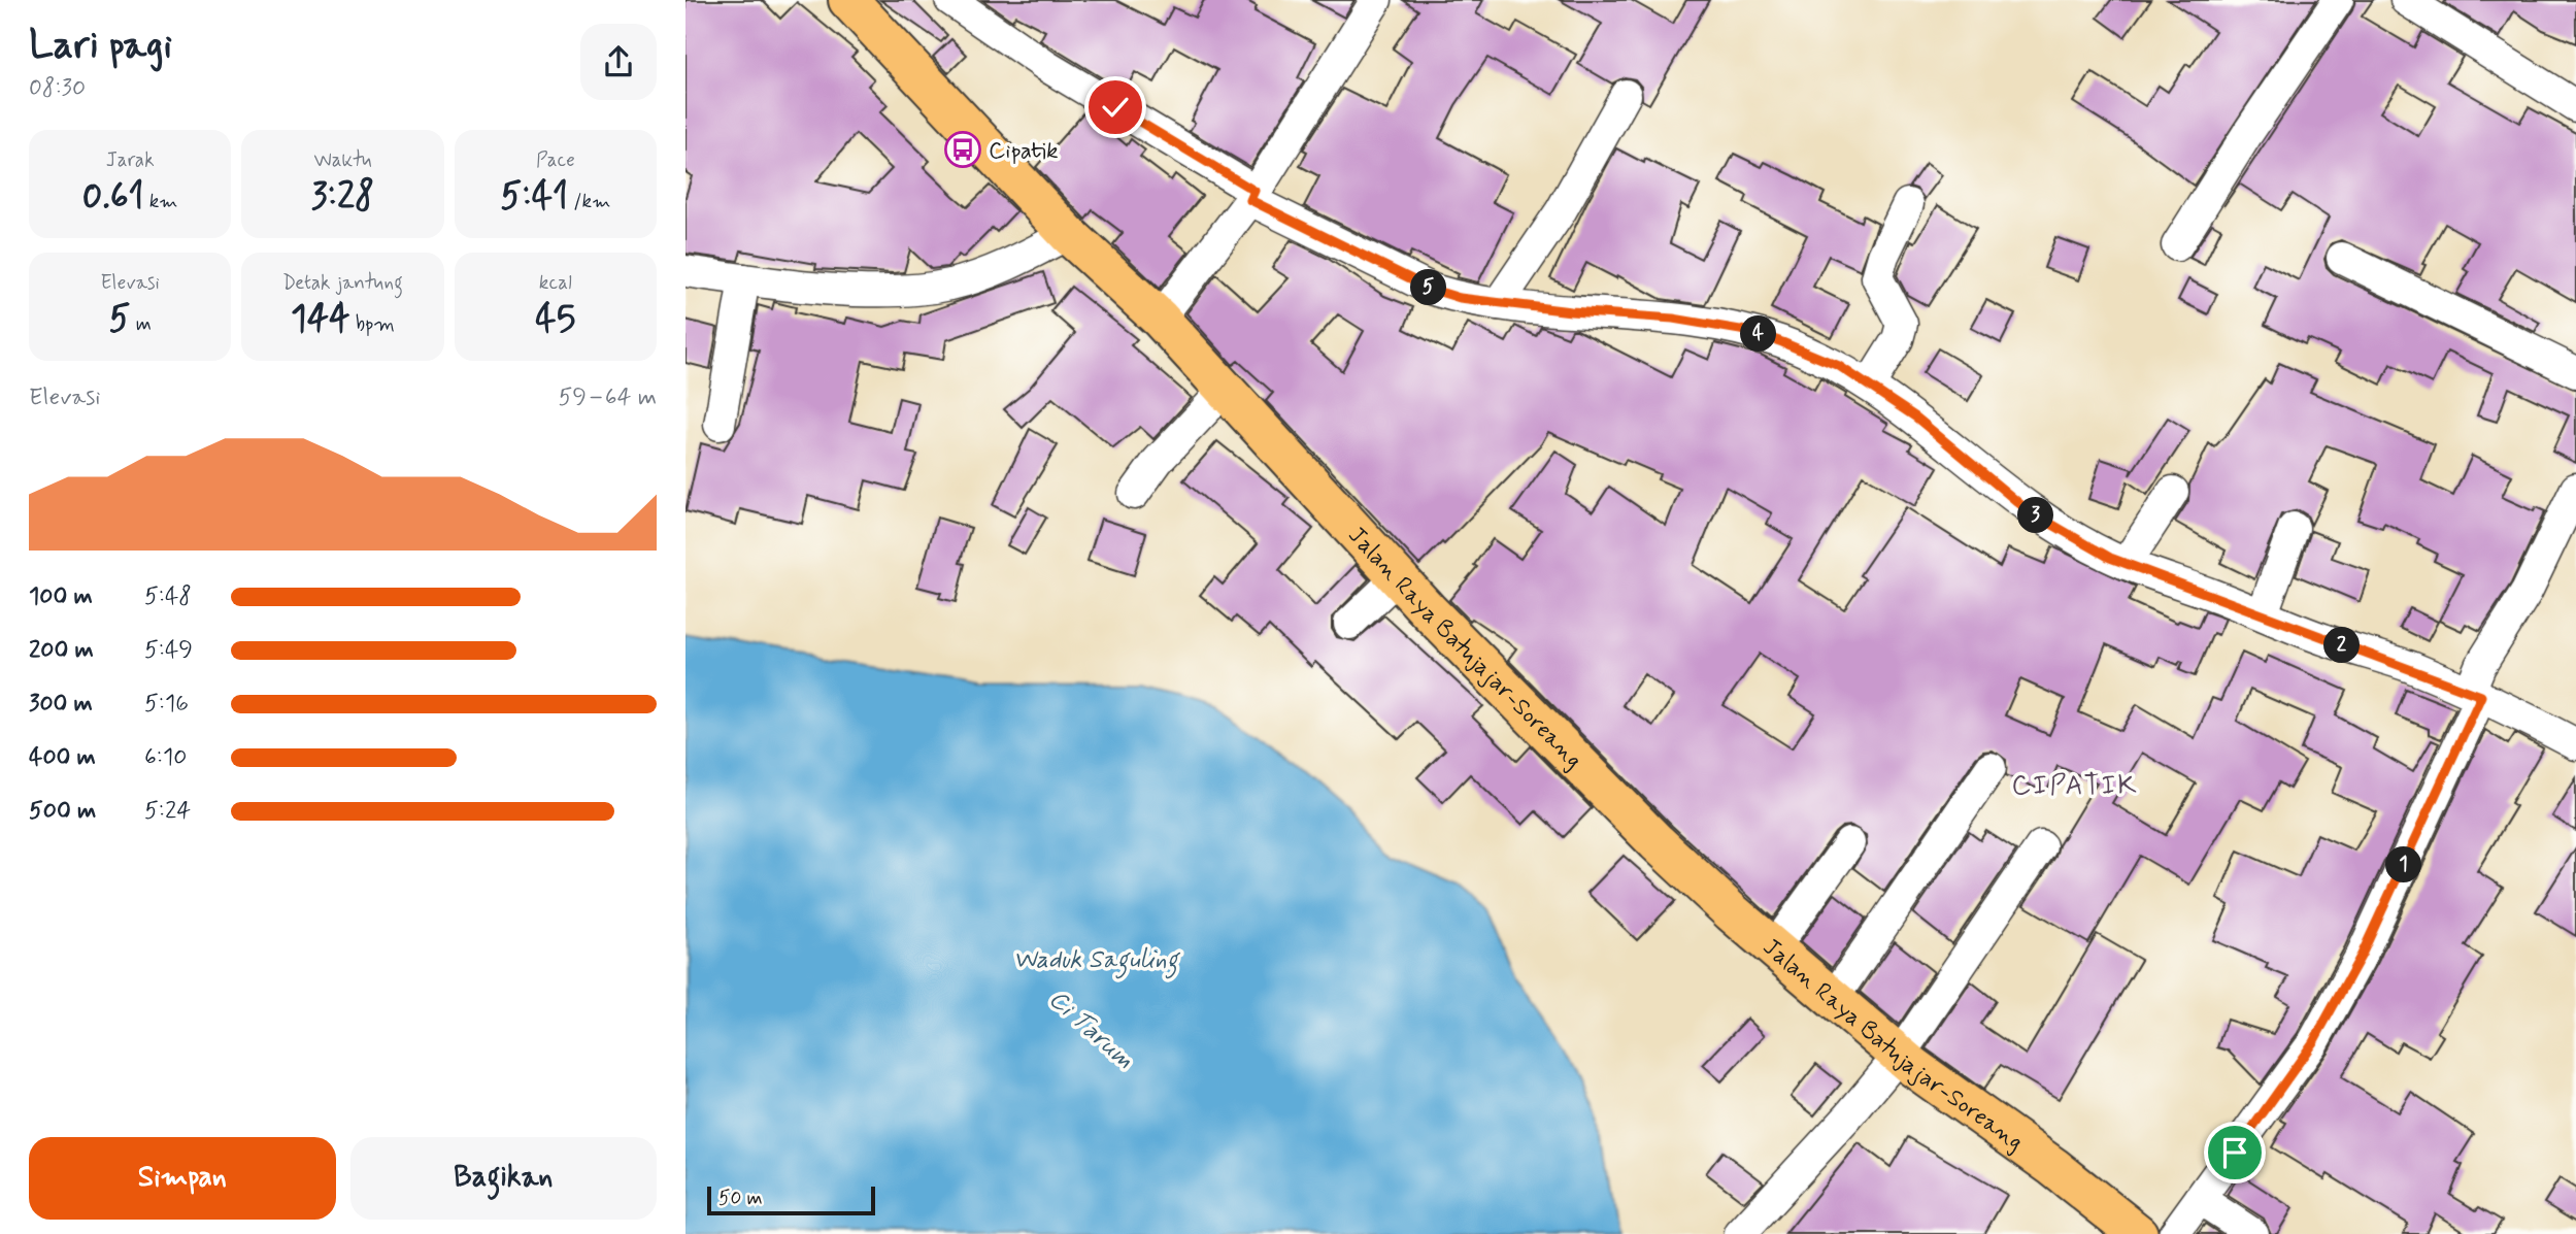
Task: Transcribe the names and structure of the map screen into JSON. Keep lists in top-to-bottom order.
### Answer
{
  "streets": {
    "highway": ["Jalan Raya Batujajar-Soreang"]
  },
  "districts": ["CIPATIK"],
  "water": ["Waduk Saguling", "Ci Tarum"],
  "places": {
    "bus stop": ["Cipatik"]
  },
  "scale_bar": "50 m",
  "page": {
    "heading": ["Lari pagi", "08:30"],
    "stats": [
      ["Jarak", "0.61 km"],
      ["Waktu", "3:28"],
      ["Pace", "5:41 /km"],
      ["Elevasi", "5 m"],
      ["Detak jantung", "144 bpm"],
      ["kcal", "45"]
    ],
    "pins": [
      "5",
      "4",
      "3",
      "2",
      "1"
    ],
    "chart": ["Elevasi", "59–64 m"],
    "list": [
      {
        "name": "100 m",
        "note": "5:48"
      },
      {
        "name": "200 m",
        "note": "5:49"
      },
      {
        "name": "300 m",
        "note": "5:16"
      },
      {
        "name": "400 m",
        "note": "6:10"
      },
      {
        "name": "500 m",
        "note": "5:24"
      }
    ],
    "buttons": ["Simpan", "Bagikan"],
    "scale": "50 m"
  }
}
